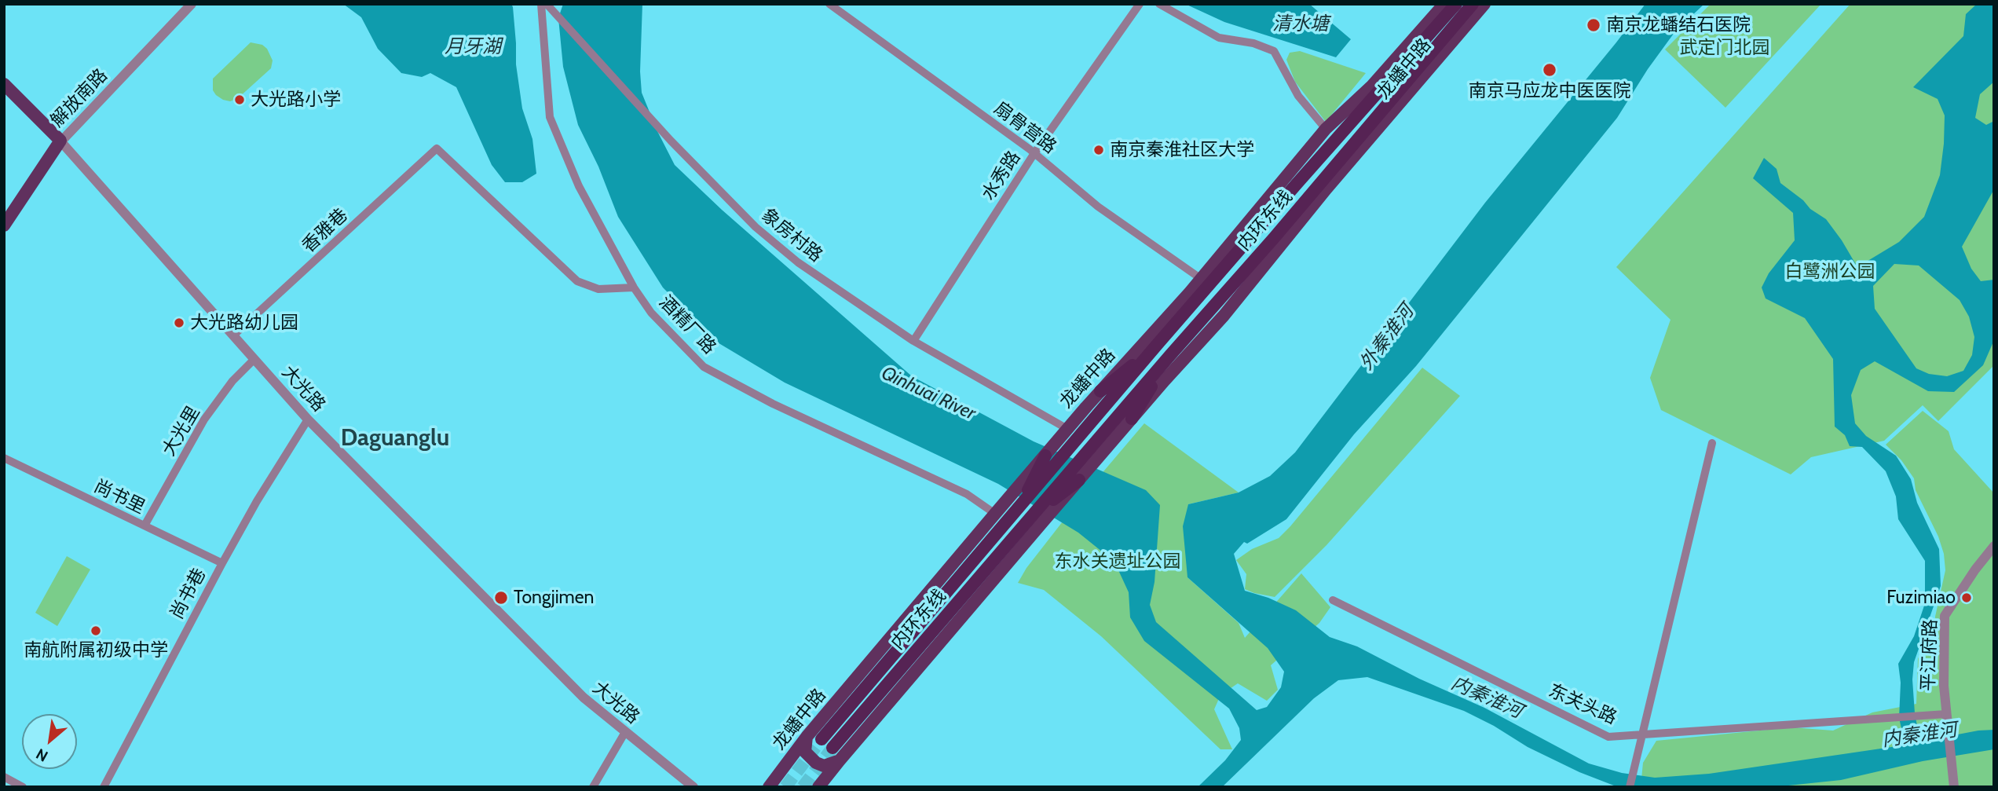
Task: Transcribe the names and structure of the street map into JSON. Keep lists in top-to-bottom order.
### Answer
{
  "streets": {
    "highway": ["内环东线"],
    "main road": ["龙蟠中路"],
    "street": [
      "解放南路",
      "扇骨营路",
      "水秀路",
      "香雅巷",
      "象房村路",
      "酒精厂路",
      "大光路",
      "大光里",
      "尚书里",
      "尚书巷",
      "平江府路",
      "东关头路"
    ]
  },
  "crossings": [
    ["龙蟠中路", "扇骨营路"],
    ["龙蟠中路", "内环东线"],
    ["龙蟠中路", "象房村路"],
    ["龙蟠中路", "酒精厂路"],
    ["解放南路", "大光路"],
    ["扇骨营路", "水秀路"],
    ["水秀路", "象房村路"],
    ["香雅巷", "酒精厂路"],
    ["香雅巷", "大光路"],
    ["大光路", "大光里"],
    ["大光路", "尚书巷"],
    ["大光里", "尚书里"],
    ["尚书里", "尚书巷"],
    ["平江府路", "东关头路"]
  ],
  "districts": ["Daguanglu"],
  "water": [
    "清水塘",
    "月牙湖",
    "外秦淮河",
    "Qinhuai River",
    "内秦淮河"
  ],
  "parks": ["武定门北园", "白鹭洲公园", "东水关遗址公园"],
  "places": [
    "南京龙蟠结石医院",
    "南京马应龙中医医院",
    "大光路小学",
    "南京秦淮社区大学",
    "大光路幼儿园",
    "Tongjimen",
    "Fuzimiao",
    "南航附属初级中学"
  ],
  "north": "bottom left"
}
